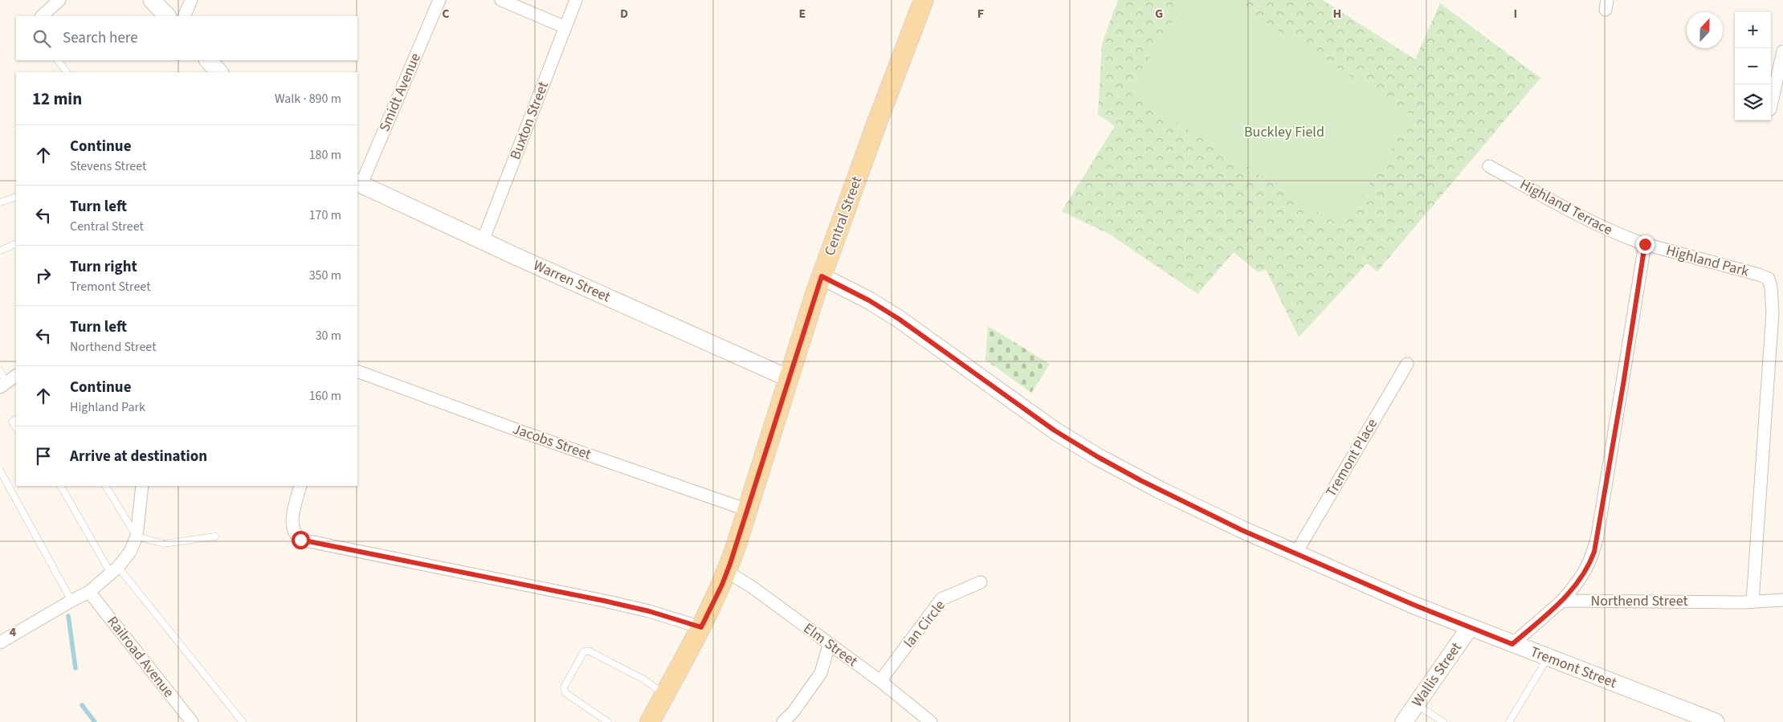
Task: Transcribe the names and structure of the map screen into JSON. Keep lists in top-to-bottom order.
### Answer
{
  "streets": {
    "main road": ["Central Street"],
    "street": [
      "Smidt Avenue",
      "Buxton Street",
      "Highland Terrace",
      "Highland Park",
      "Warren Street",
      "Jacobs Street",
      "Tremont Place",
      "Northend Street",
      "Ian Circle",
      "Elm Street",
      "Railroad Avenue",
      "Tremont Street",
      "Wallis Street"
    ]
  },
  "crossings": [
    ["Smidt Avenue", "Warren Street"],
    ["Buxton Street", "Warren Street"],
    ["Highland Terrace", "Highland Park"],
    ["Central Street", "Warren Street"],
    ["Central Street", "Jacobs Street"],
    ["Central Street", "Elm Street"],
    ["Central Street", "Tremont Street"],
    ["Highland Park", "Northend Street"],
    ["Tremont Place", "Tremont Street"],
    ["Ian Circle", "Elm Street"],
    ["Tremont Street", "Wallis Street"]
  ],
  "parks": ["Buckley Field"],
  "north": "top",
  "page": {
    "map_buttons": ["+", "−"],
    "search": "Search here",
    "heading": ["12 min", "Walk · 890 m"],
    "list": [
      ["Continue", "Stevens Street", "180 m"],
      ["Turn left", "Central Street", "170 m"],
      ["Turn right", "Tremont Street", "350 m"],
      ["Turn left", "Northend Street", "30 m"],
      ["Continue", "Highland Park", "160 m"],
      "Arrive at destination"
    ]
  },
  "grid": {
    "columns": [
      "C",
      "D",
      "E",
      "F",
      "G",
      "H",
      "I"
    ],
    "rows": ["4"]
  }
}
